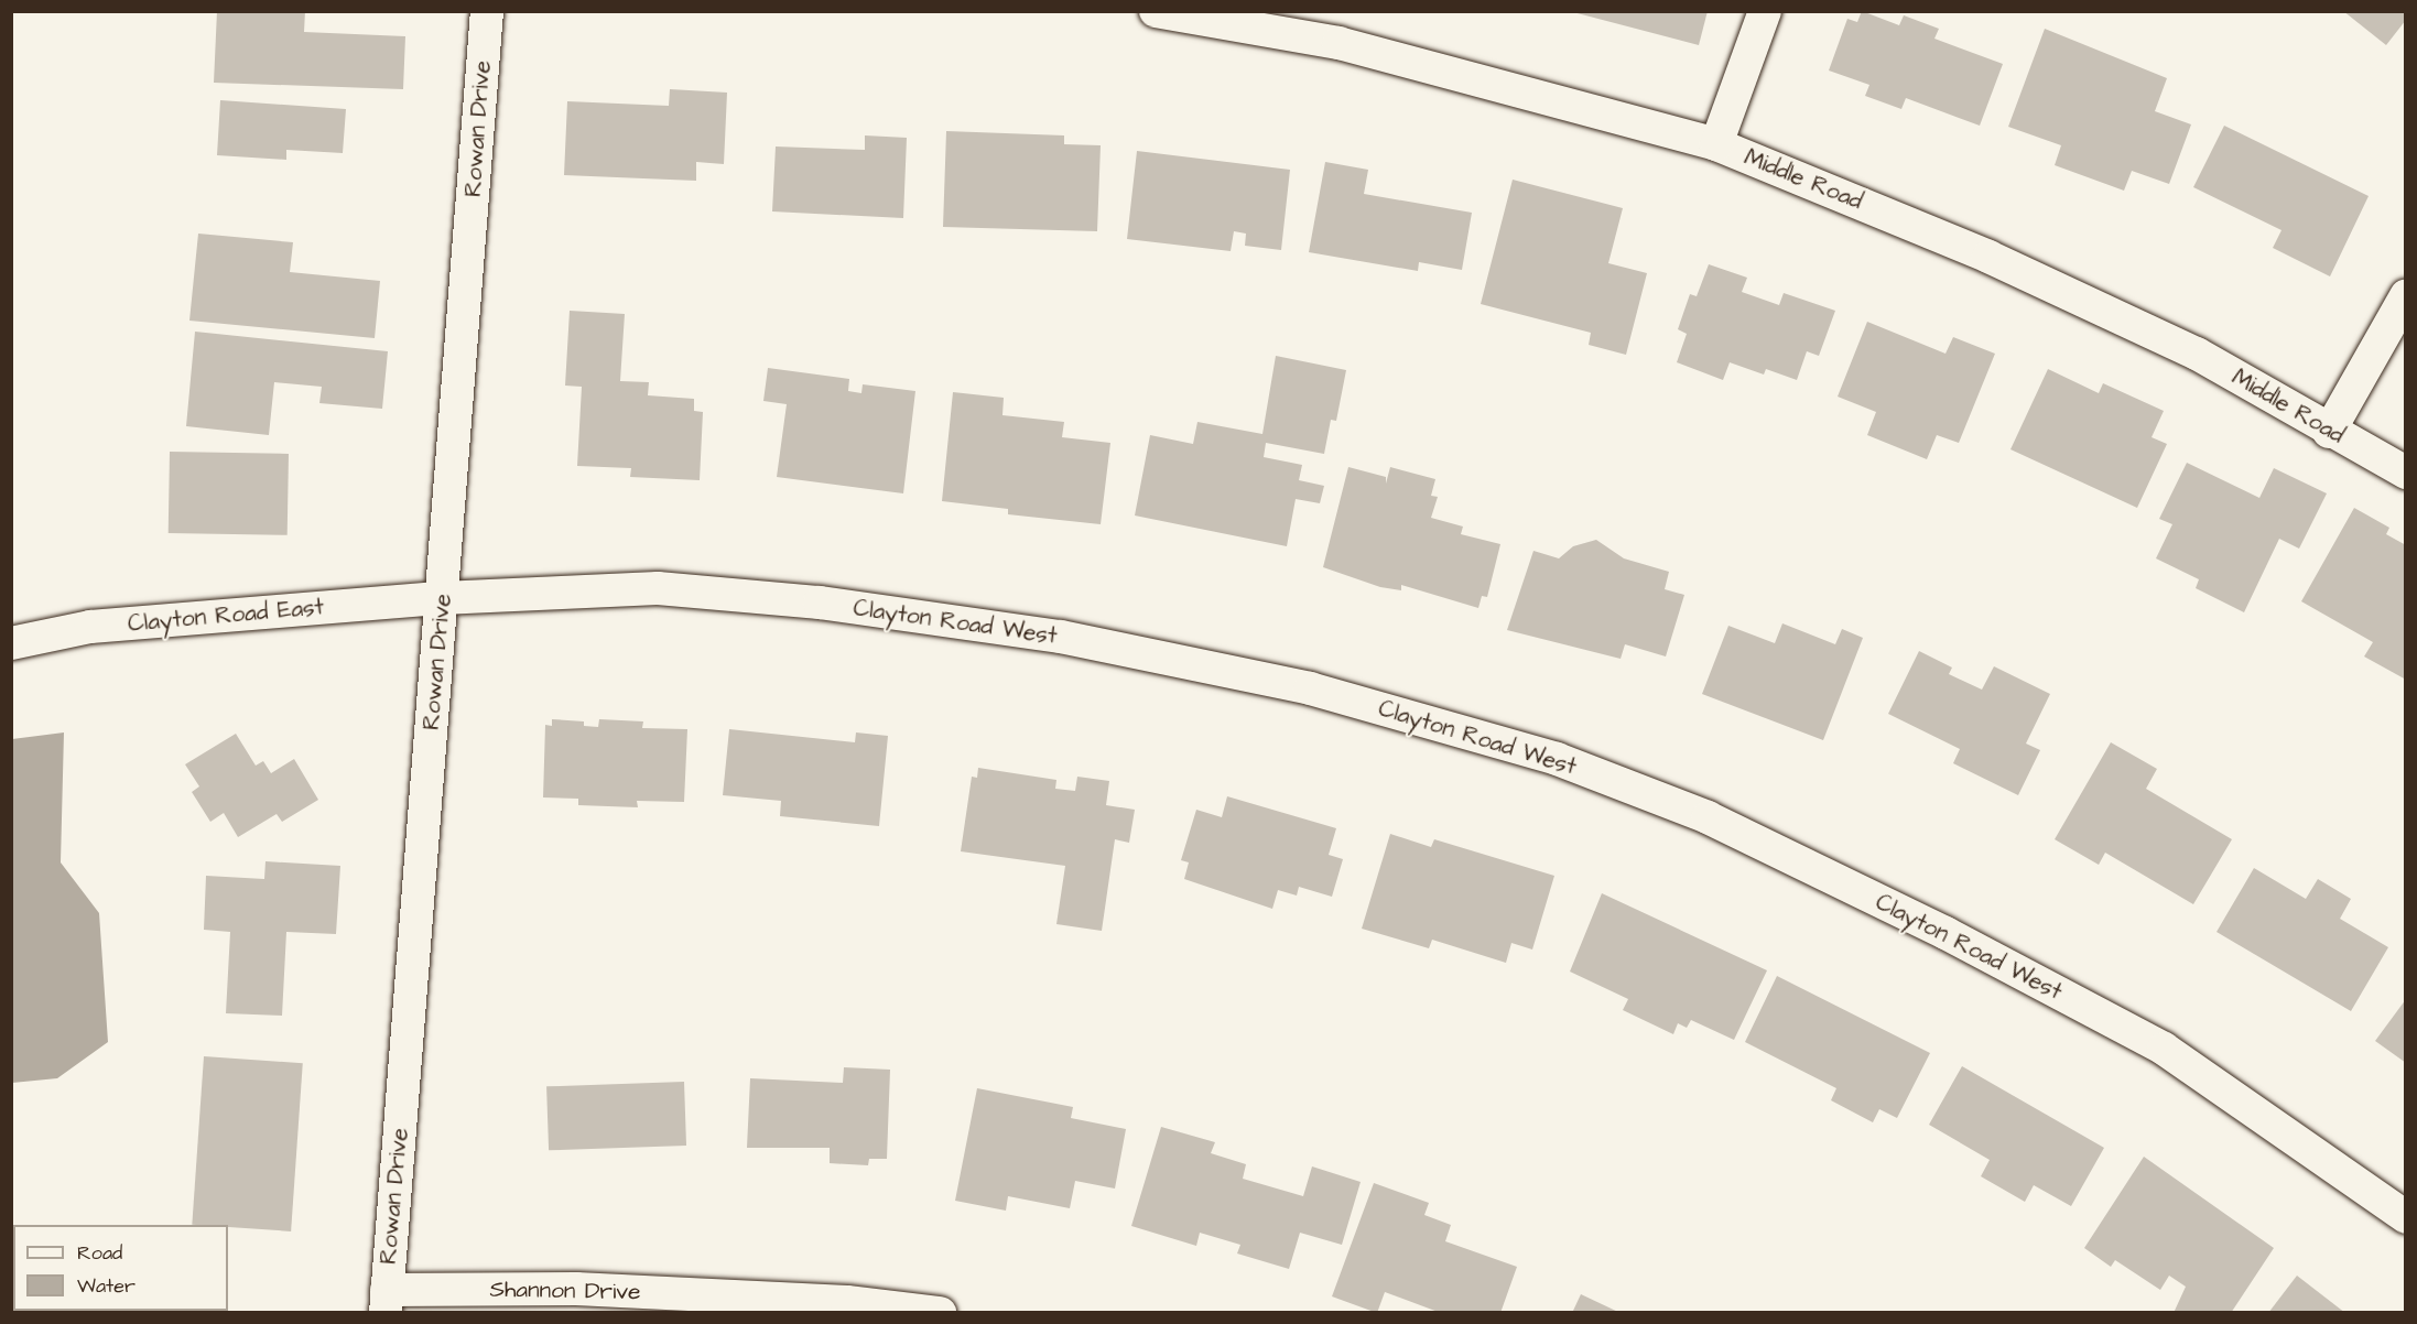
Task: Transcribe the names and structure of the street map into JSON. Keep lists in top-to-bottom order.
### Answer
{
  "streets": {
    "street": [
      "Rowan Drive",
      "Middle Road",
      "Clayton Road East",
      "Clayton Road West",
      "Shannon Drive"
    ]
  },
  "crossings": [
    ["Rowan Drive", "Clayton Road East"],
    ["Rowan Drive", "Clayton Road West"],
    ["Rowan Drive", "Shannon Drive"],
    ["Clayton Road East", "Clayton Road West"]
  ],
  "legend": ["Road", "Water"]
}
